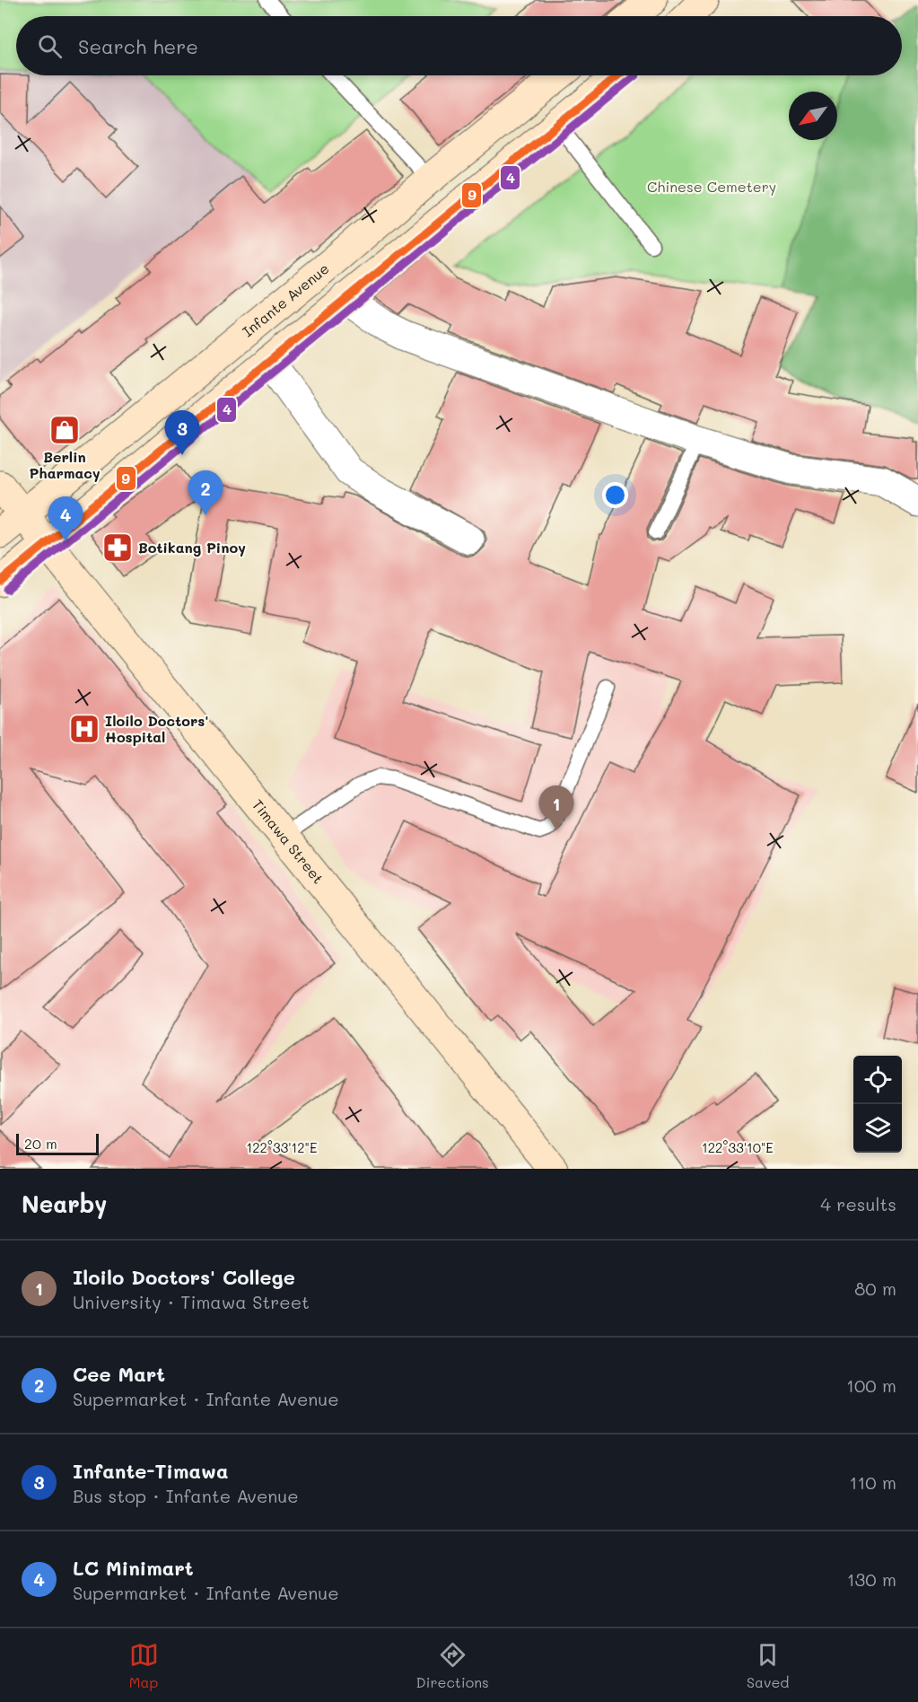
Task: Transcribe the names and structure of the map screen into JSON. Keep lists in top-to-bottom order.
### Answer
{
  "streets": {
    "main road": ["Infante Avenue", "Timawa Street"]
  },
  "crossings": [
    ["Infante Avenue", "Timawa Street"]
  ],
  "parks": ["Chinese Cemetery"],
  "places": {
    "shop": ["Berlin Pharmacy"],
    "pharmacy": ["Botikang Pinoy"],
    "hospital": ["Iloilo Doctors' Hospital"]
  },
  "lines": ["transit line 9", "transit line 4"],
  "scale_bar": "20 m",
  "north": "bottom left",
  "page": {
    "search": "Search here",
    "pins": [
      "3",
      "2",
      "4",
      "1"
    ],
    "scale": "20 m",
    "heading": ["Nearby", "4 results"],
    "list": [
      {
        "mark": "1",
        "name": "Iloilo Doctors' College",
        "note": "University · Timawa Street",
        "value": "80 m"
      },
      {
        "mark": "2",
        "name": "Cee Mart",
        "note": "Supermarket · Infante Avenue",
        "value": "100 m"
      },
      {
        "mark": "3",
        "name": "Infante-Timawa",
        "note": "Bus stop · Infante Avenue",
        "value": "110 m"
      },
      {
        "mark": "4",
        "name": "LC Minimart",
        "note": "Supermarket · Infante Avenue",
        "value": "130 m"
      }
    ],
    "nav": ["Map", "Directions", "Saved"]
  },
  "coordinates": ["122°33'12\"E", "122°33'10\"E"]
}
